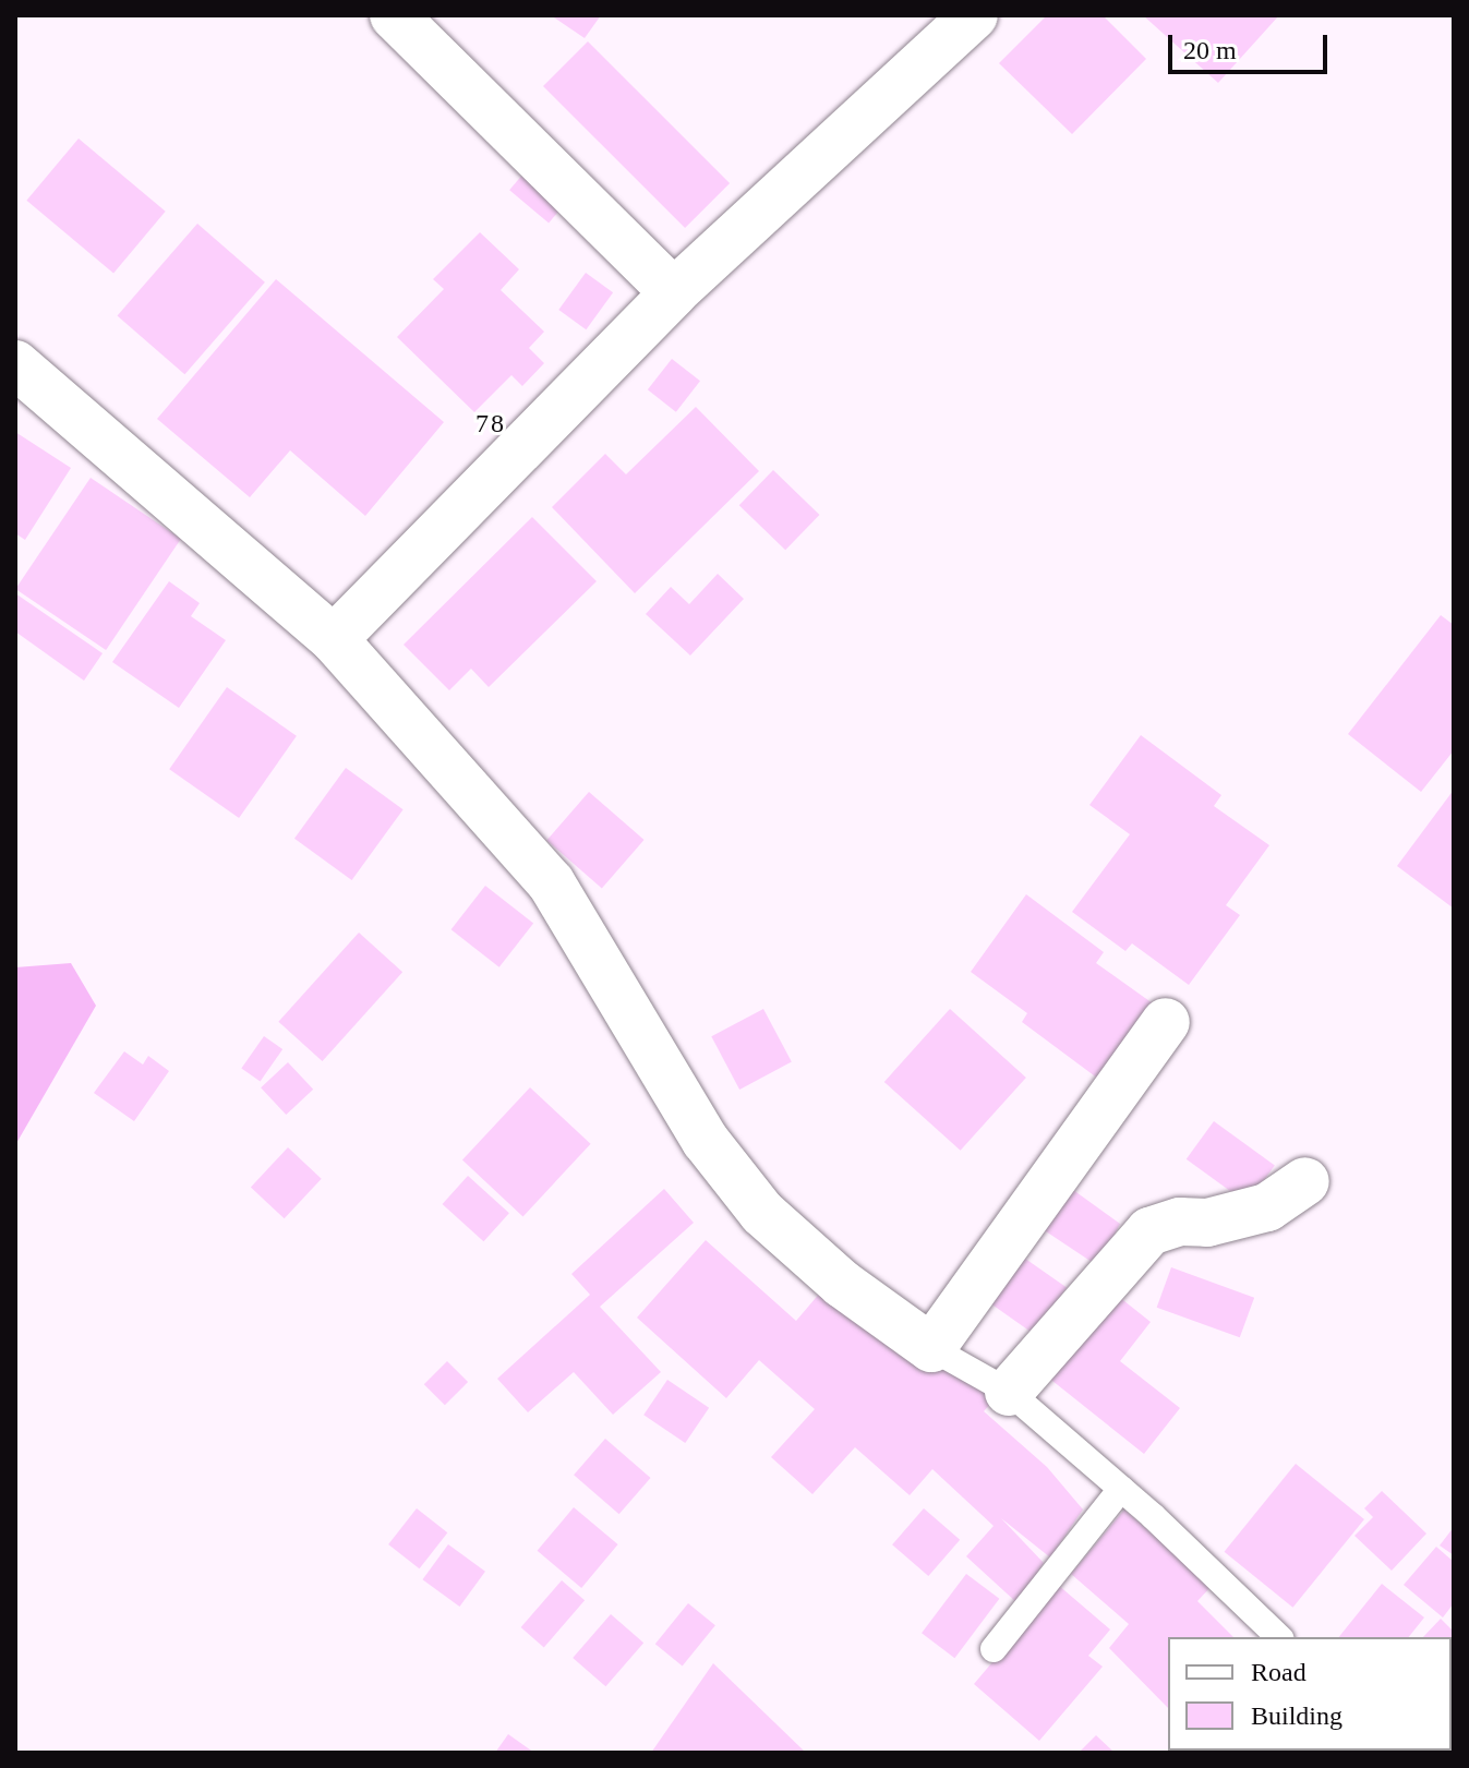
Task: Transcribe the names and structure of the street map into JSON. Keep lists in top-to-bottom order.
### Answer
{
  "districts": ["78"],
  "legend": ["Road", "Building"],
  "scale_bar": "20 m"
}
